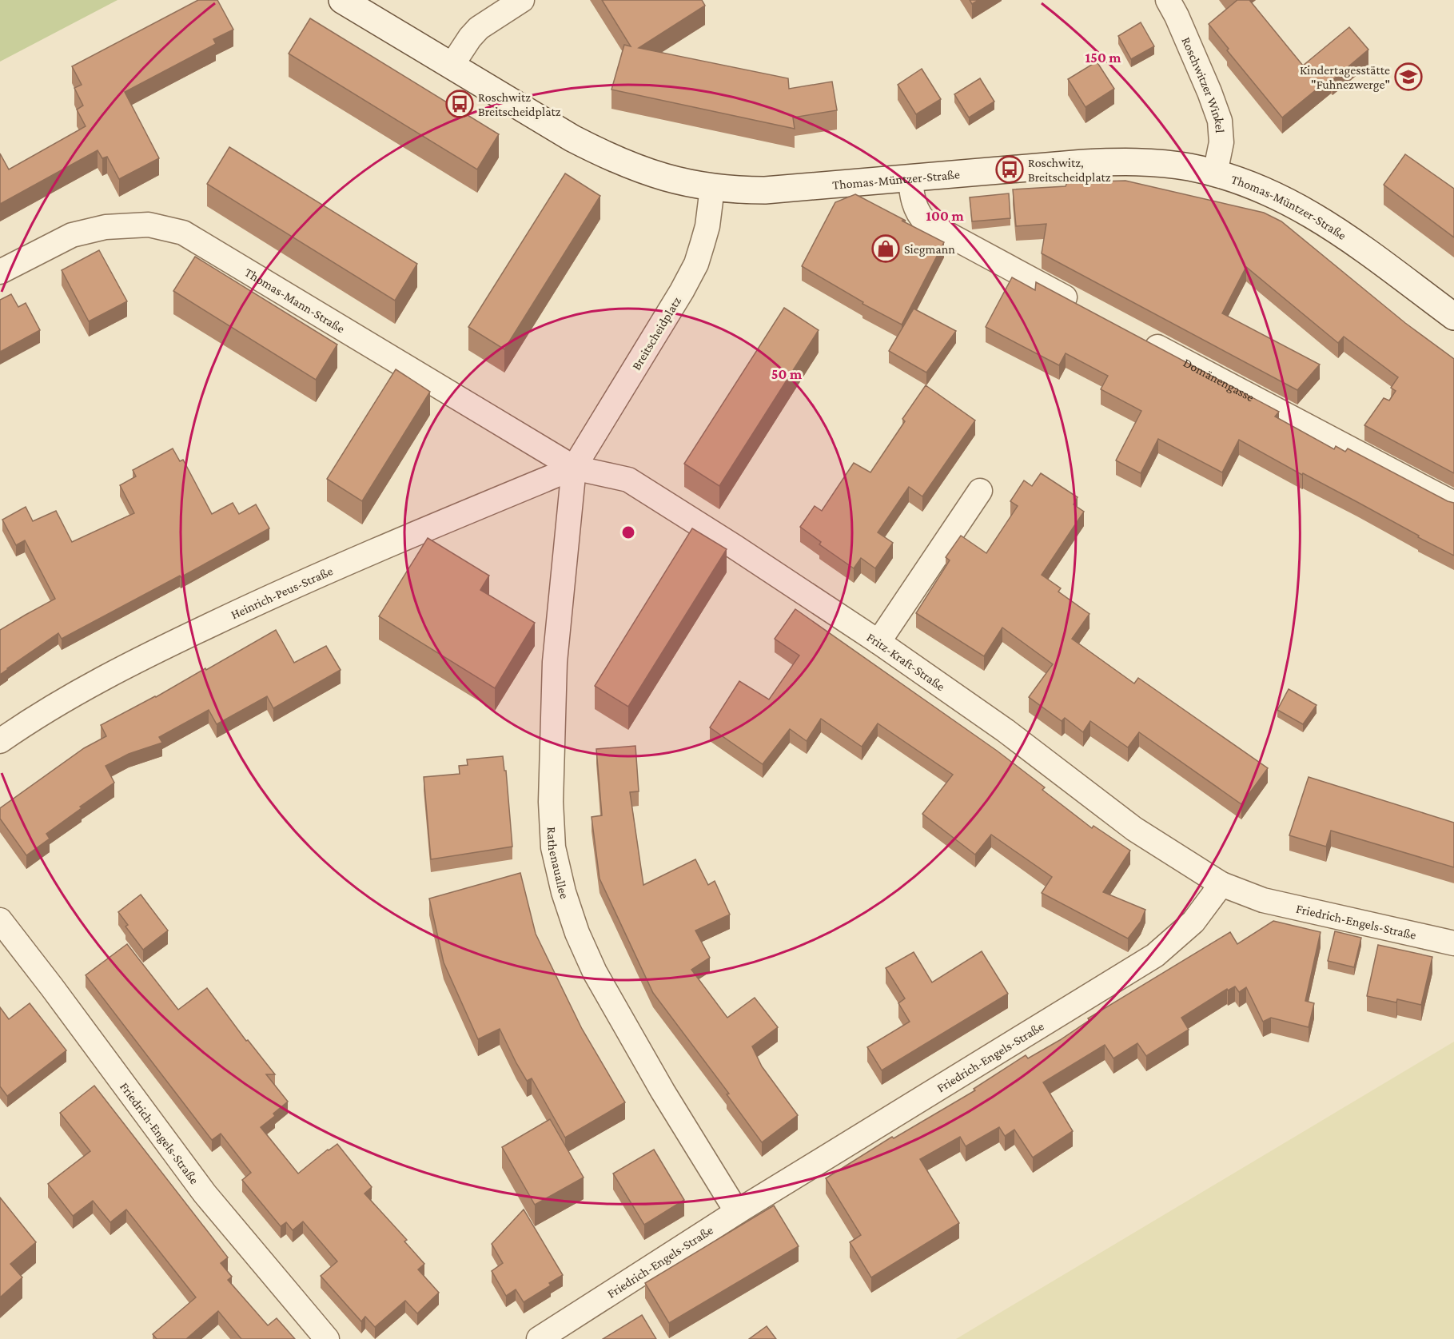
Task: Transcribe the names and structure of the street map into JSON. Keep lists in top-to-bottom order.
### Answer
{
  "streets": {
    "main road": ["Thomas-Müntzer-Straße"],
    "street": [
      "Roschwitzer Winkel",
      "Thomas-Mann-Straße",
      "Breitscheidplatz",
      "Domänengasse",
      "Heinrich-Peus-Straße",
      "Fritz-Kraft-Straße",
      "Rathenauallee",
      "Friedrich-Engels-Straße"
    ]
  },
  "crossings": [
    ["Roschwitzer Winkel", "Thomas-Müntzer-Straße"],
    ["Thomas-Müntzer-Straße", "Breitscheidplatz"],
    ["Thomas-Mann-Straße", "Breitscheidplatz"],
    ["Thomas-Mann-Straße", "Heinrich-Peus-Straße"],
    ["Thomas-Mann-Straße", "Fritz-Kraft-Straße"],
    ["Thomas-Mann-Straße", "Rathenauallee"],
    ["Breitscheidplatz", "Heinrich-Peus-Straße"],
    ["Breitscheidplatz", "Fritz-Kraft-Straße"],
    ["Breitscheidplatz", "Rathenauallee"],
    ["Heinrich-Peus-Straße", "Fritz-Kraft-Straße"],
    ["Heinrich-Peus-Straße", "Rathenauallee"],
    ["Fritz-Kraft-Straße", "Rathenauallee"],
    ["Fritz-Kraft-Straße", "Friedrich-Engels-Straße"],
    ["Rathenauallee", "Friedrich-Engels-Straße"]
  ],
  "places": {
    "school or university": ["Kindertagesstätte \"Fuhnezwerge\""],
    "bus stop": ["Roschwitz Breitscheidplatz", "Roschwitz, Breitscheidplatz"],
    "shop": ["Siegmann"]
  },
  "rings": ["150 m", "100 m", "50 m"]
}
